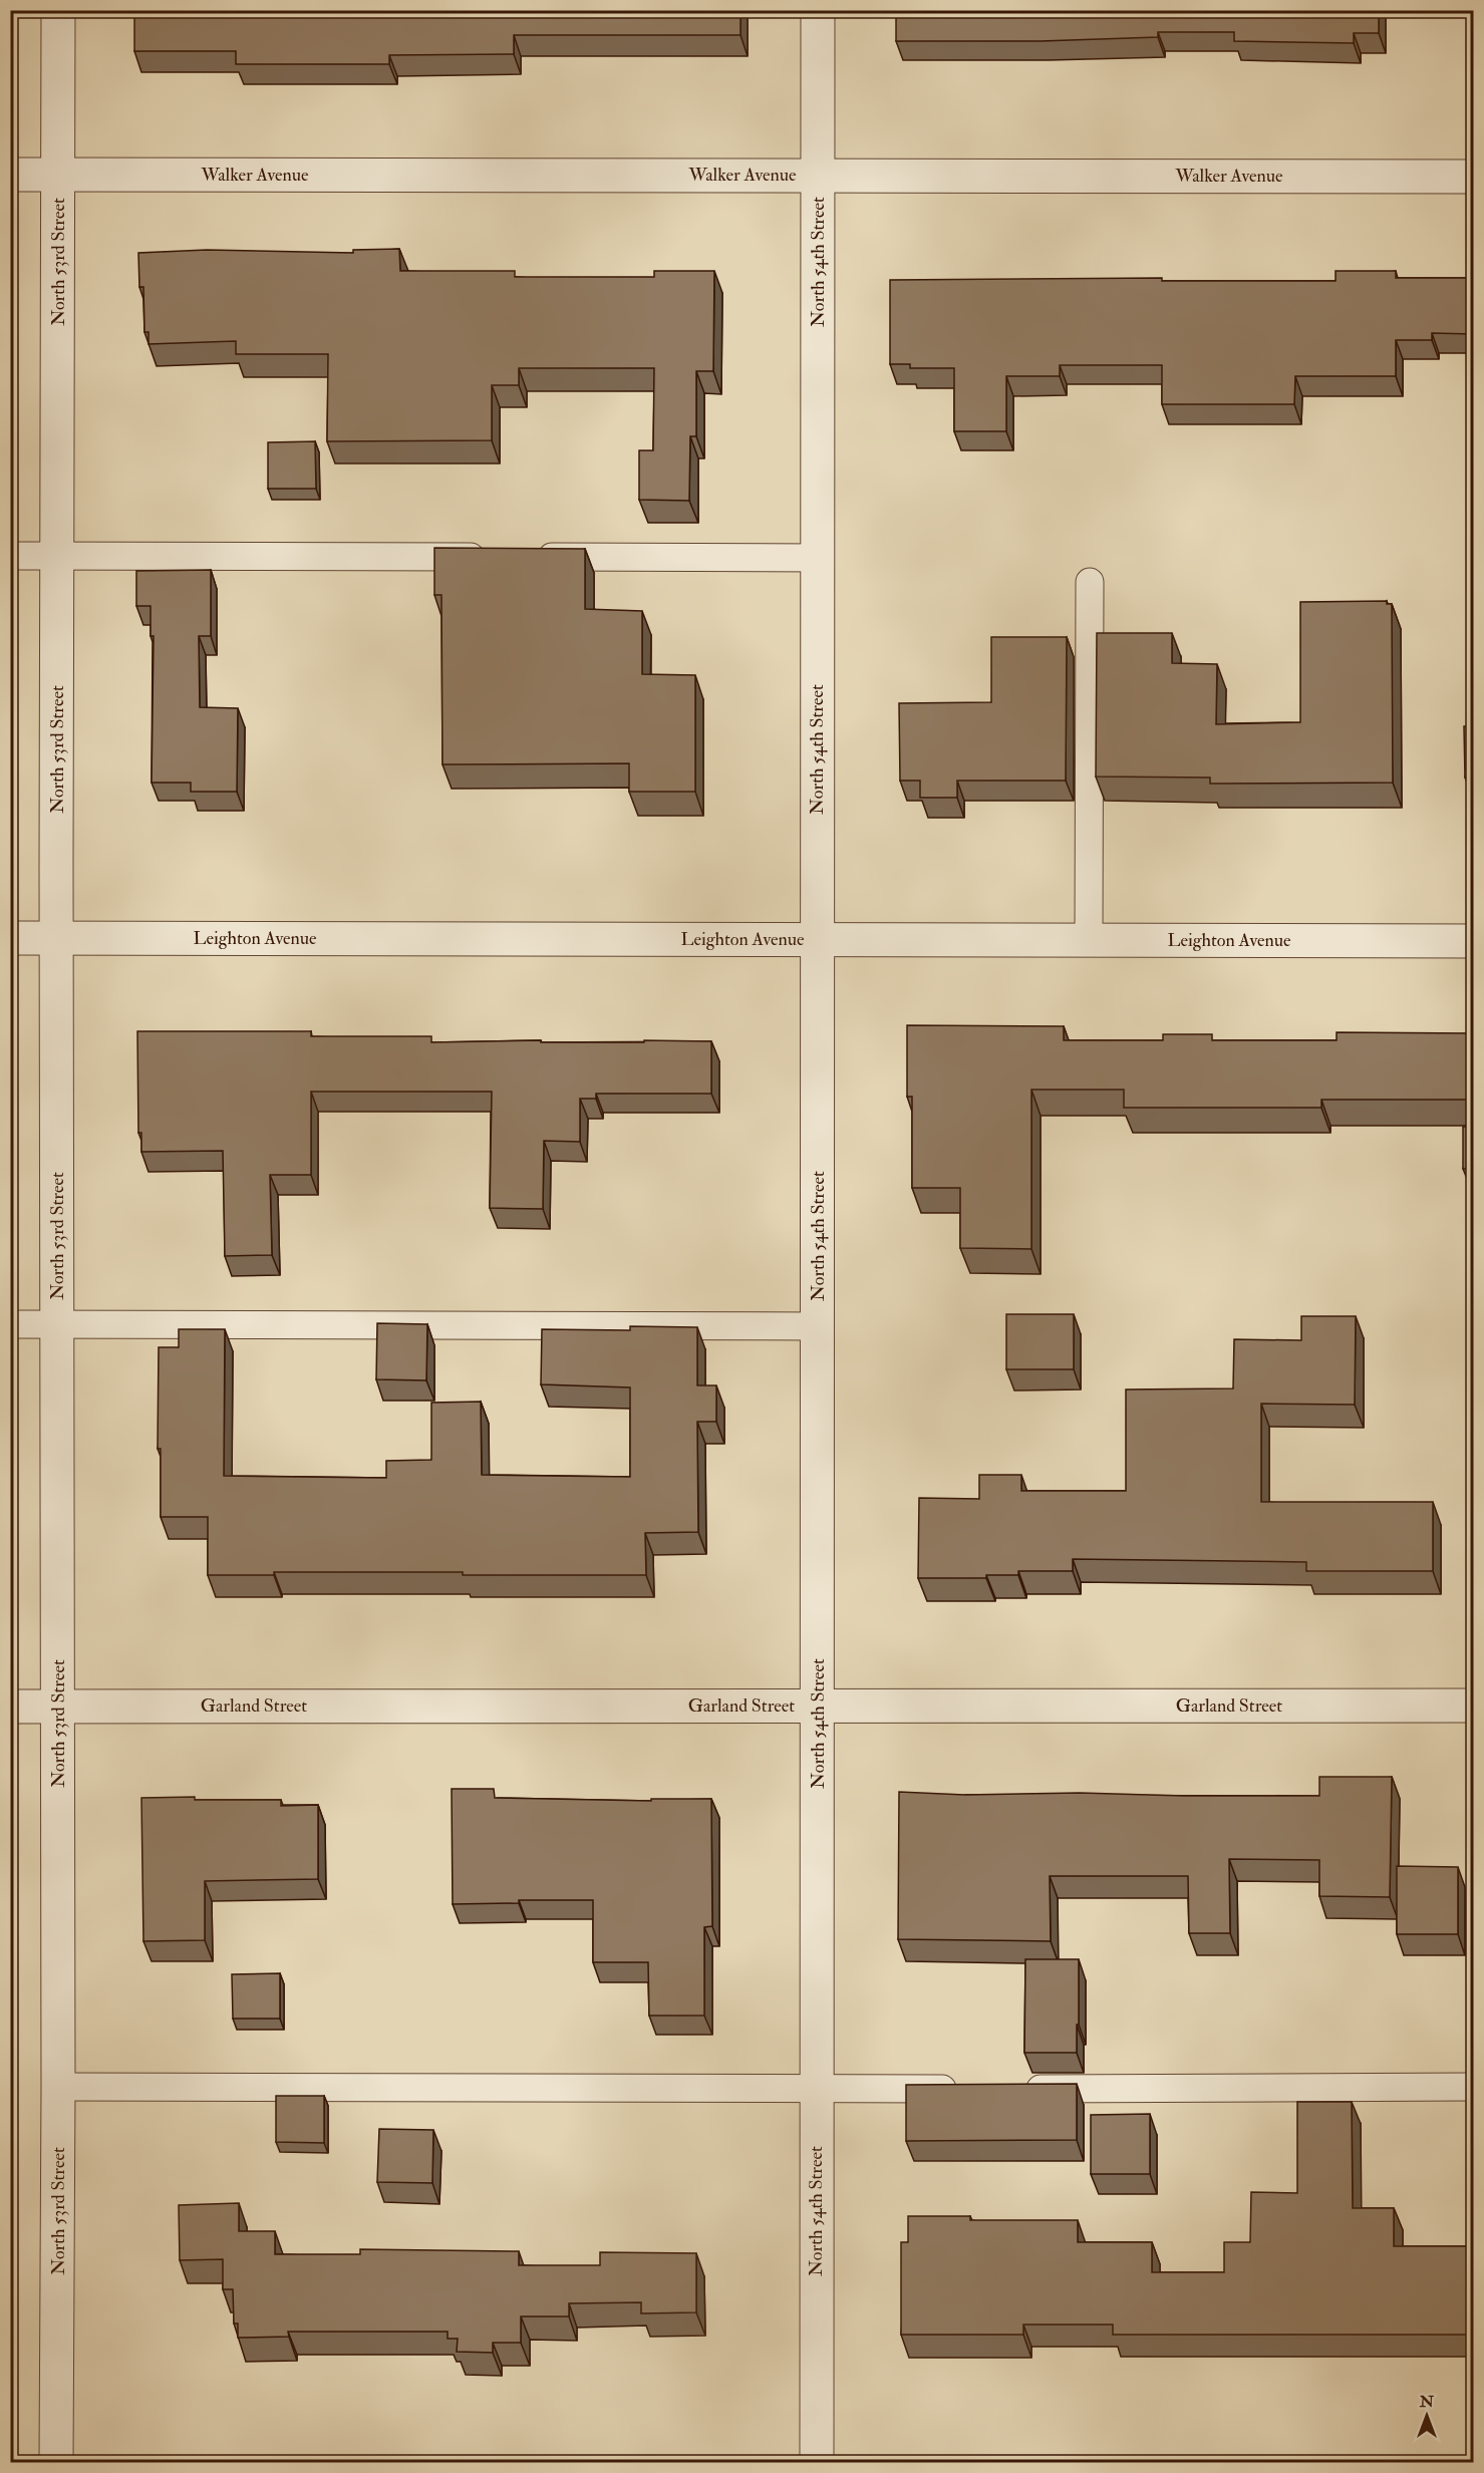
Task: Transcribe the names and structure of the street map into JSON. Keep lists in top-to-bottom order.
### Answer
{
  "streets": {
    "street": [
      "Walker Avenue",
      "North 53rd Street",
      "North 54th Street",
      "Leighton Avenue",
      "Garland Street"
    ]
  },
  "crossings": [
    ["Walker Avenue", "North 53rd Street"],
    ["Walker Avenue", "North 54th Street"],
    ["North 53rd Street", "Leighton Avenue"],
    ["North 53rd Street", "Garland Street"],
    ["North 54th Street", "Leighton Avenue"],
    ["North 54th Street", "Garland Street"]
  ],
  "north": "top"
}
